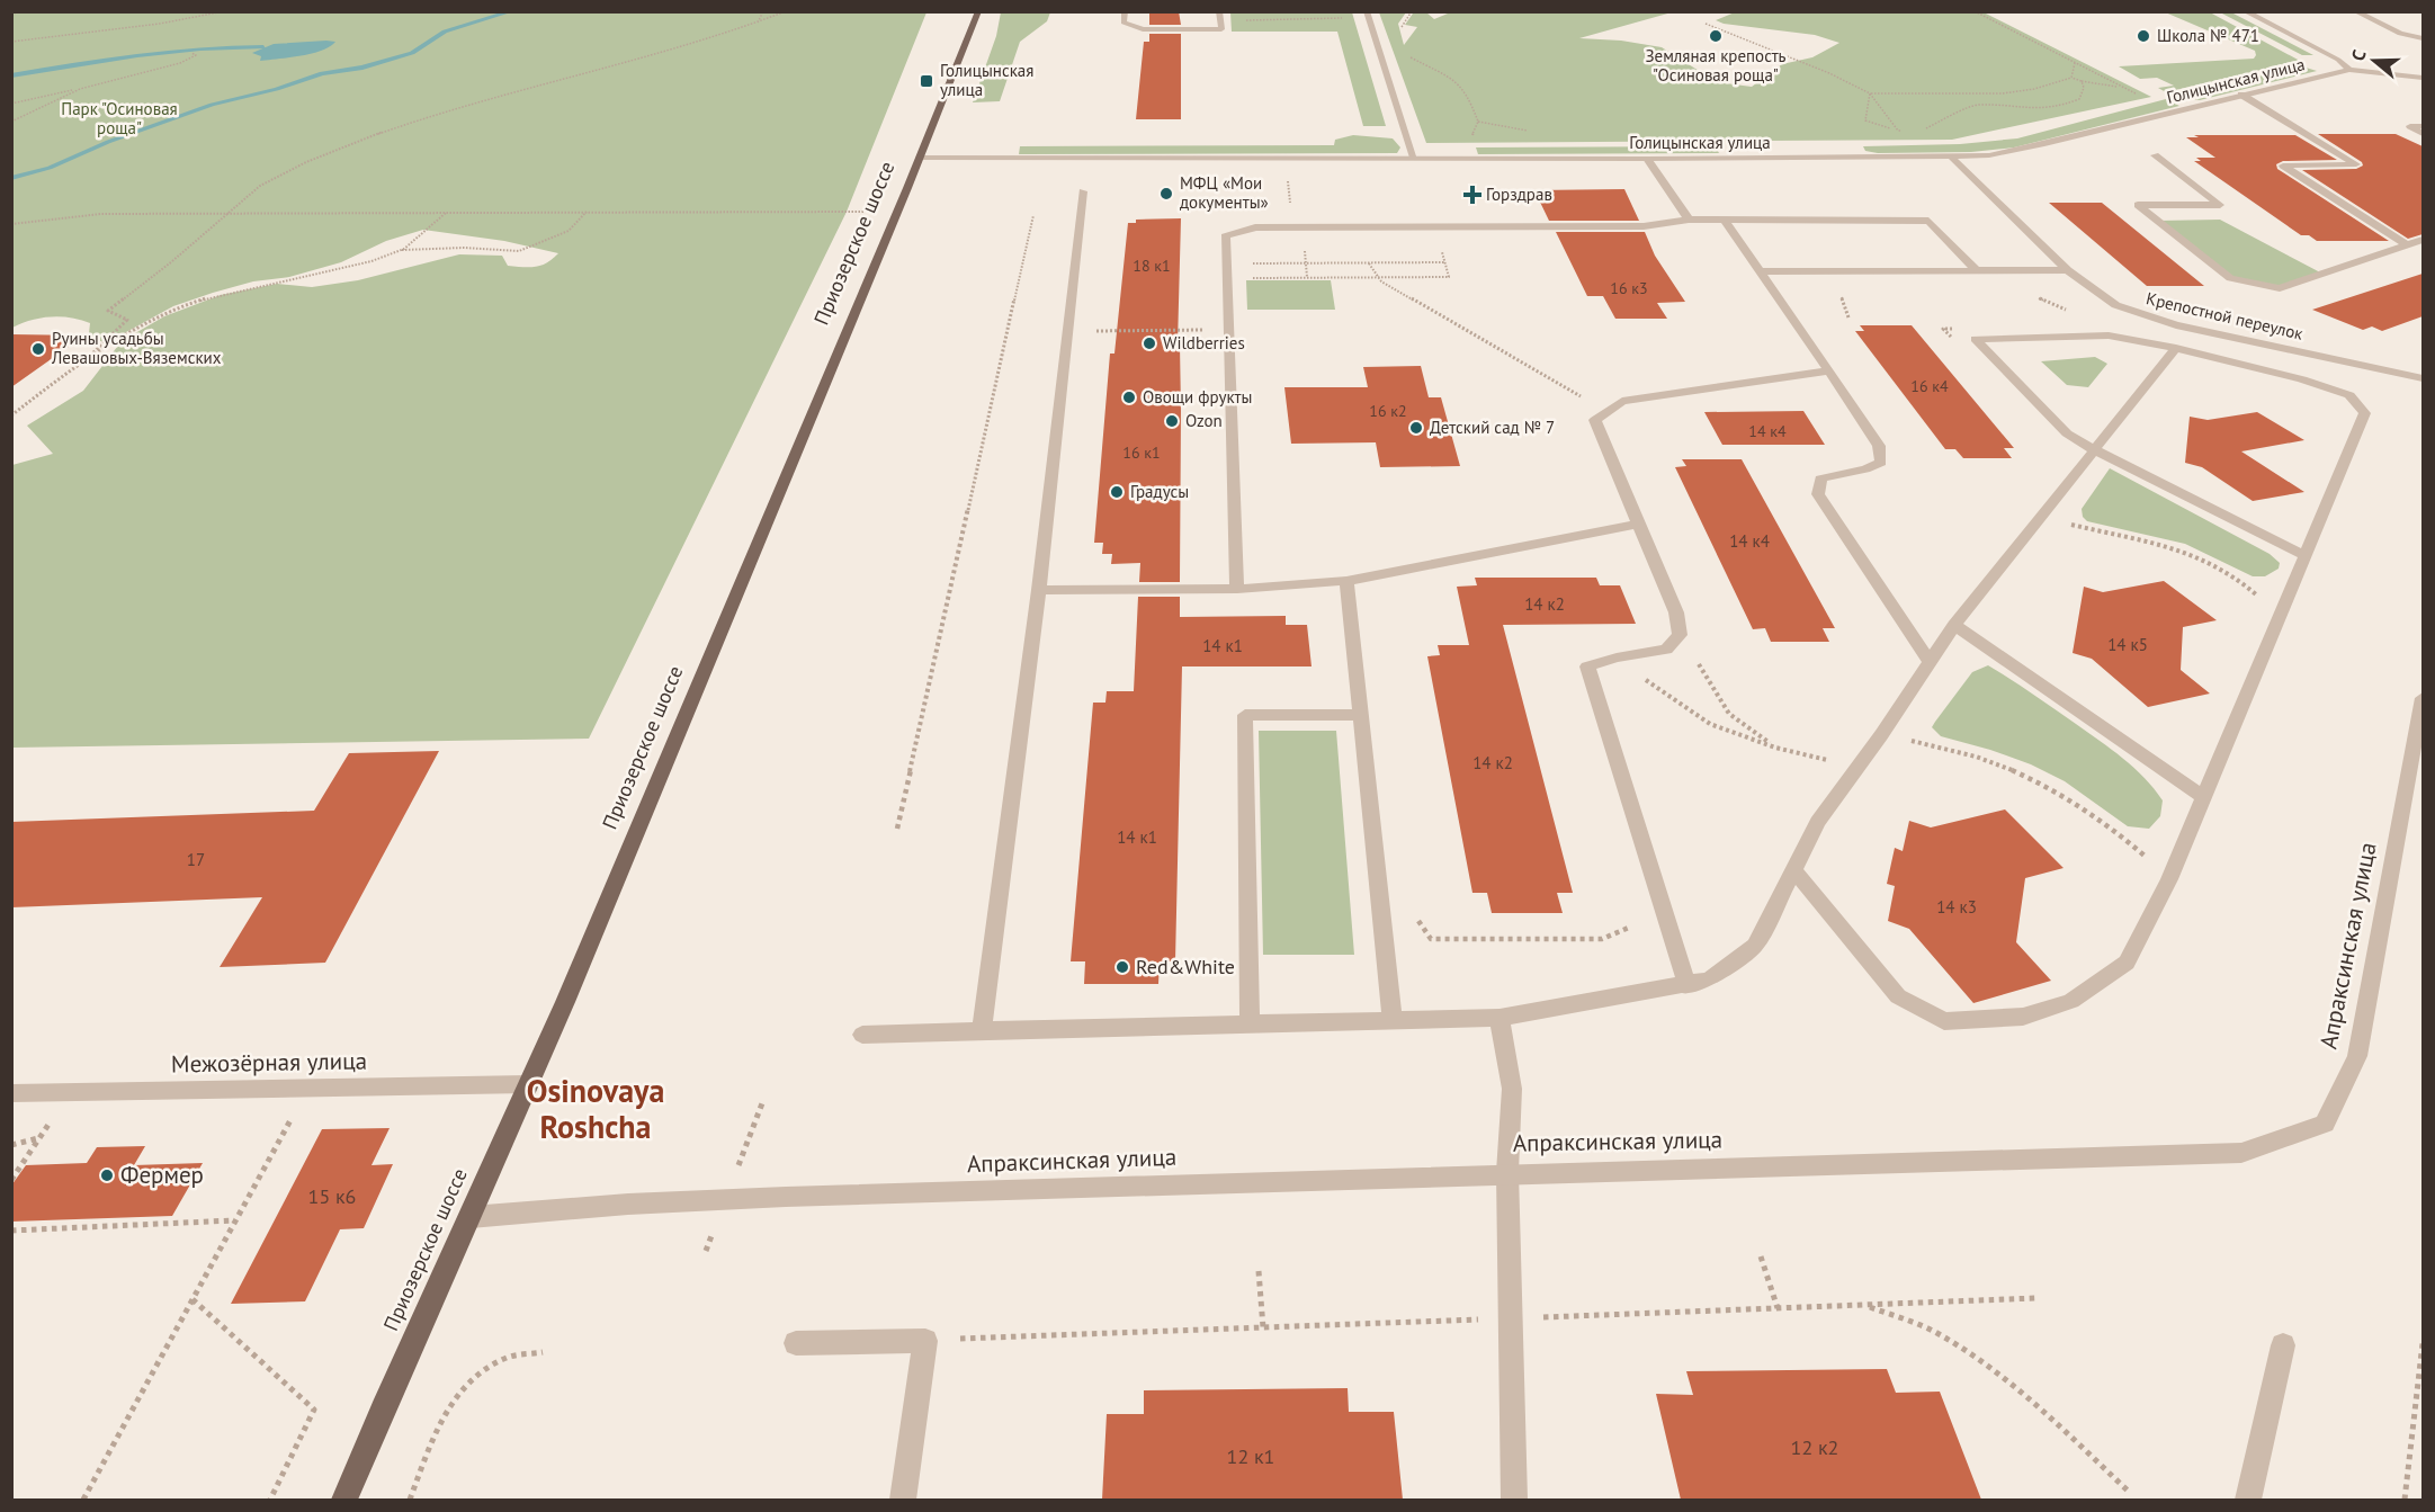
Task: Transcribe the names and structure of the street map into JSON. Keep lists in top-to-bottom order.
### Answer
{
  "streets": {
    "main road": ["Приозерское шоссе"],
    "street": [
      "Голицынская улица",
      "Крепостной переулок",
      "Апраксинская улица",
      "Межозёрная улица"
    ]
  },
  "crossings": [
    ["Голицынская улица", "Приозерское шоссе"],
    ["Голицынская улица", "Крепостной переулок"],
    ["Приозерское шоссе", "Апраксинская улица"],
    ["Приозерское шоссе", "Межозёрная улица"]
  ],
  "districts": ["Osinovaya Roshcha"],
  "parks": ["Парк \"Осиновая роща\""],
  "places": {
    "other": [
      "Земляная крепость \"Осиновая роща\"",
      "Школа № 471",
      "МФЦ «Мои документы»",
      "Wildberries",
      "Руины усадьбы Левашовых-Вяземских",
      "Овощи фрукты",
      "Ozon",
      "Детский сад № 7",
      "Градусы",
      "Red&White",
      "Фермер"
    ],
    "transit": ["Голицынская улица"],
    "health": ["Горздрав"]
  },
  "house_numbers": [
    "18 к1",
    "16 к3",
    "16 к4",
    "16 к2",
    "14 к4",
    "16 к1",
    "14 к4",
    "14 к2",
    "14 к5",
    "14 к1",
    "14 к2",
    "14 к1",
    "17",
    "14 к3",
    "15 к6",
    "12 к2",
    "12 к1"
  ],
  "north": "left"
}
